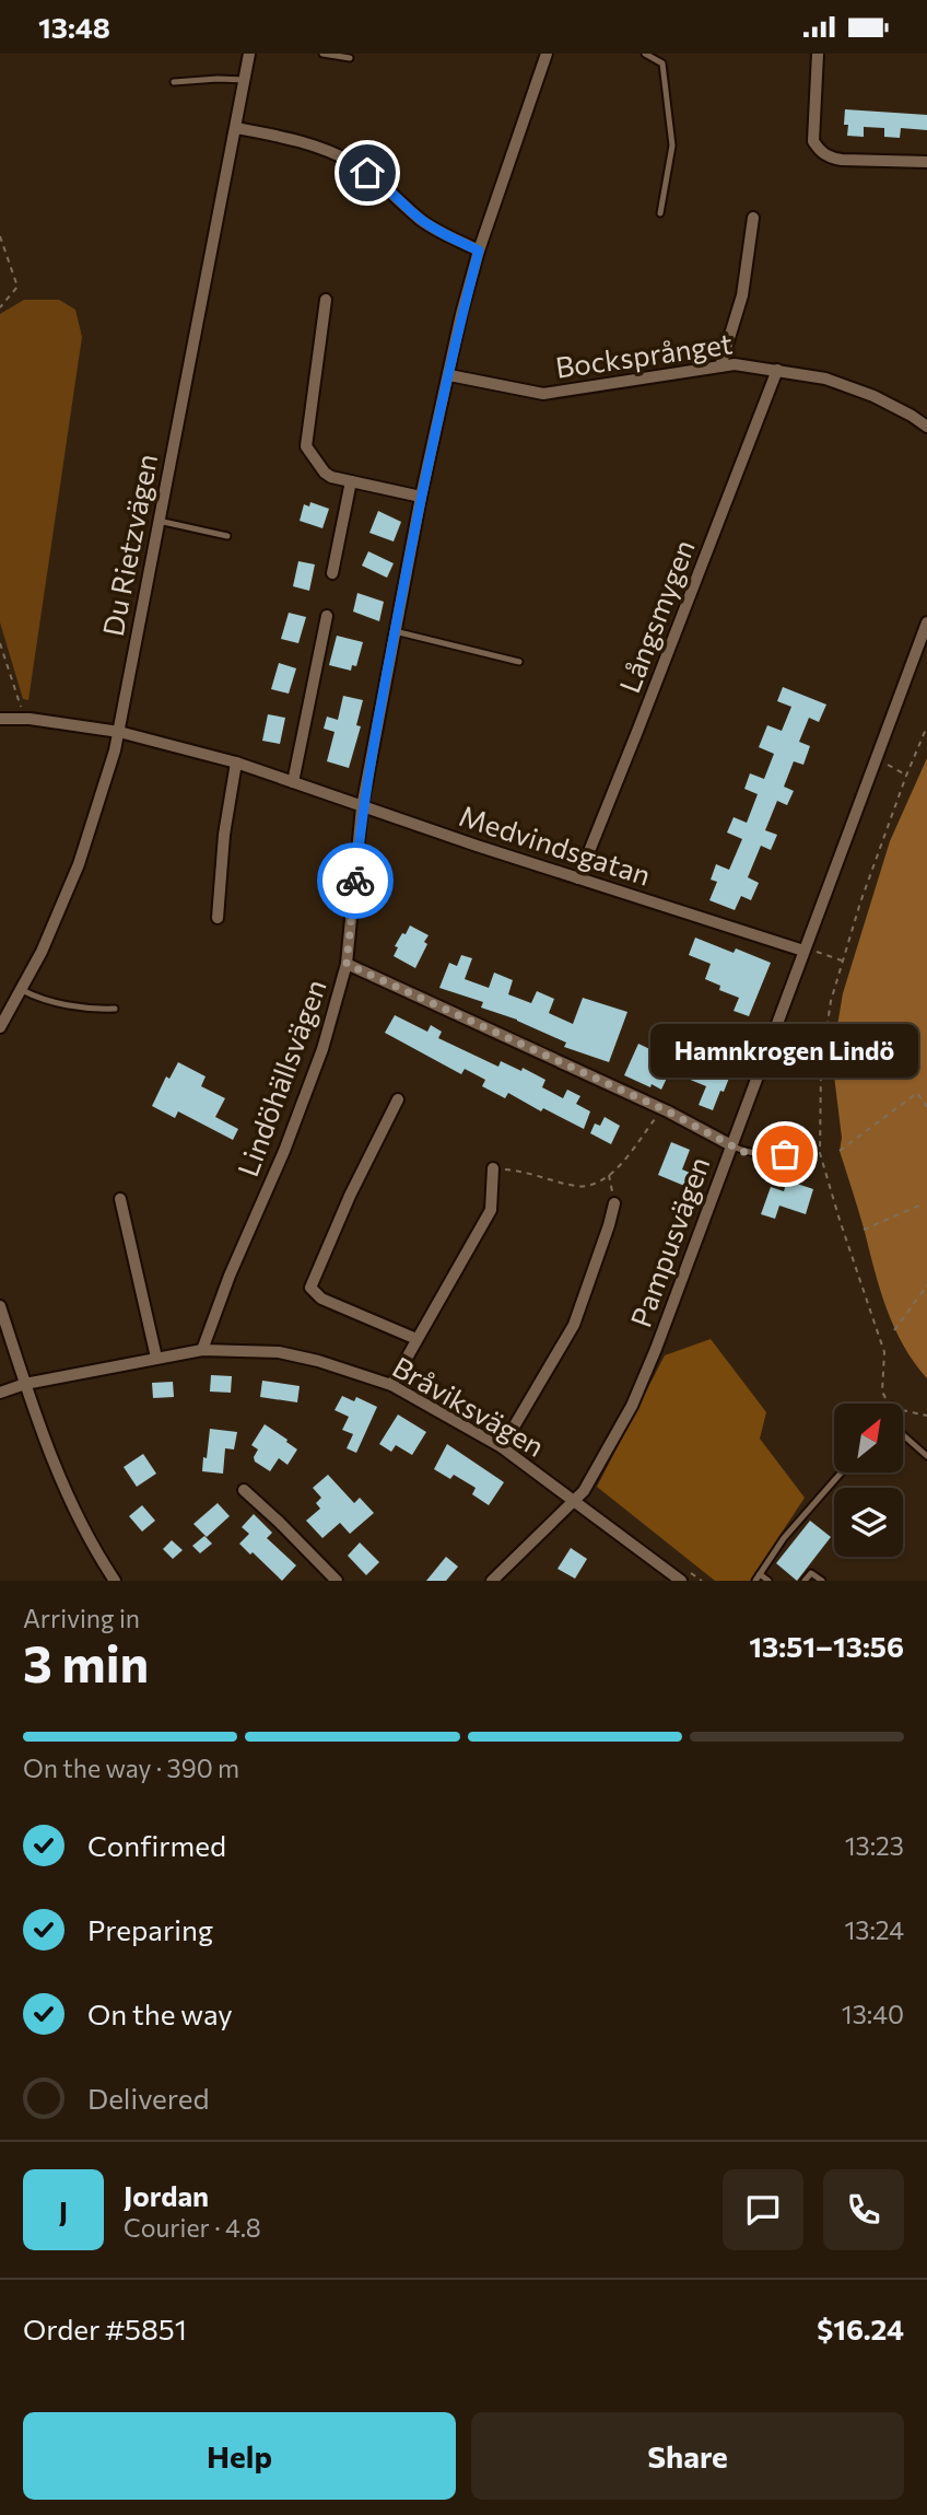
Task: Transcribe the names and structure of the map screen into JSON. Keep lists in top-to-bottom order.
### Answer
{
  "streets": {
    "street": [
      "Bocksprånget",
      "Du Rietzvägen",
      "Långsmygen",
      "Medvindsgatan",
      "Lindöhällsvägen",
      "Pampusvägen",
      "Bråviksvägen"
    ]
  },
  "crossings": [
    ["Bocksprånget", "Långsmygen"],
    ["Bocksprånget", "Lindöhällsvägen"],
    ["Du Rietzvägen", "Medvindsgatan"],
    ["Långsmygen", "Medvindsgatan"],
    ["Medvindsgatan", "Lindöhällsvägen"],
    ["Medvindsgatan", "Pampusvägen"],
    ["Lindöhällsvägen", "Bråviksvägen"],
    ["Pampusvägen", "Bråviksvägen"]
  ],
  "places": ["Hamnkrogen Lindö"],
  "north": "top right",
  "page": {
    "status": "13:48",
    "bubble": "Hamnkrogen Lindö",
    "heading": ["3 min", "Arriving in", "13:51–13:56"],
    "panel": [
      "Jordan",
      "Courier · 4.8",
      "Order #5851",
      "$16.24"
    ],
    "bar": "On the way · 390 m",
    "list": [
      ["Confirmed", "13:23"],
      ["Preparing", "13:24"],
      ["On the way", "13:40"],
      "Delivered"
    ],
    "round": "J",
    "buttons": ["Help", "Share"]
  }
}
